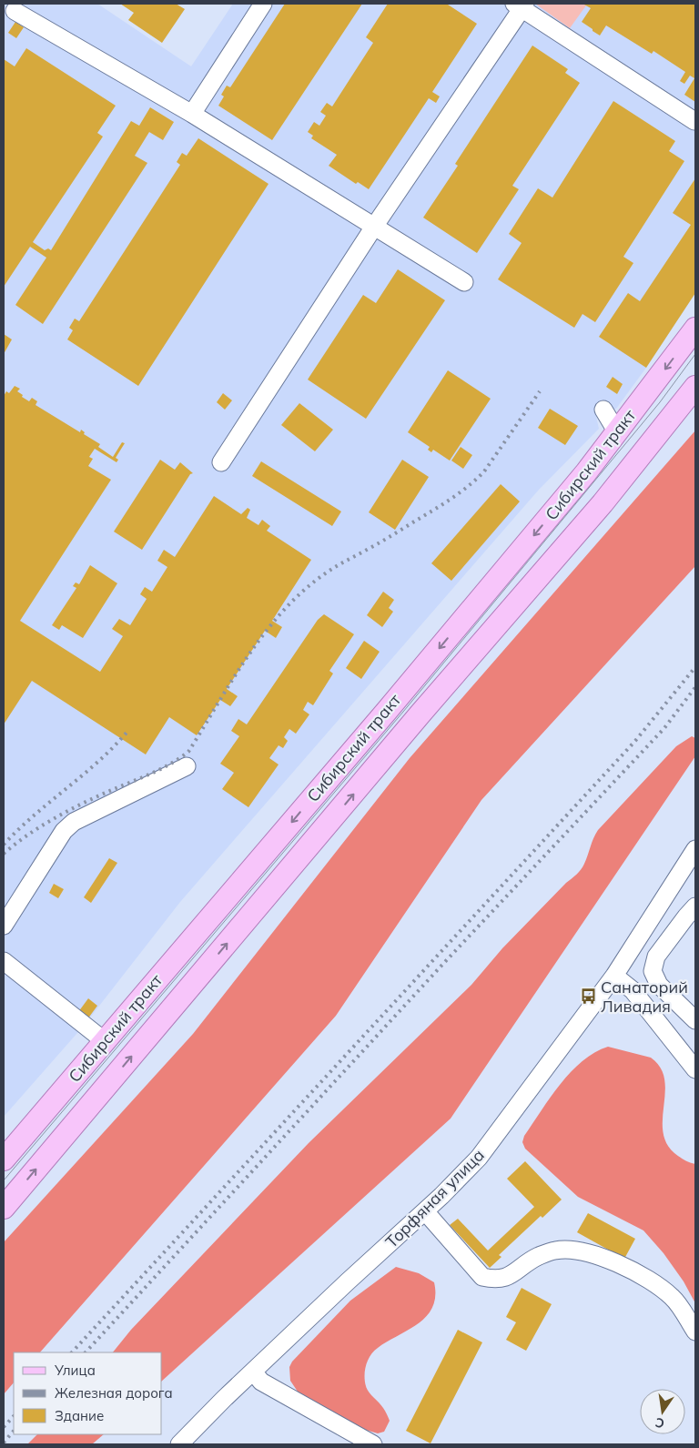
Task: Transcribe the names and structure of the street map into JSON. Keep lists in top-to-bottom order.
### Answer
{
  "streets": {
    "main road": ["Сибирский тракт"],
    "street": ["Торфяная улица"]
  },
  "places": {
    "bus stop": ["Санаторий Ливадия"]
  },
  "legend": ["Улица", "Железная дорога", "Здание"],
  "north": "bottom"
}
